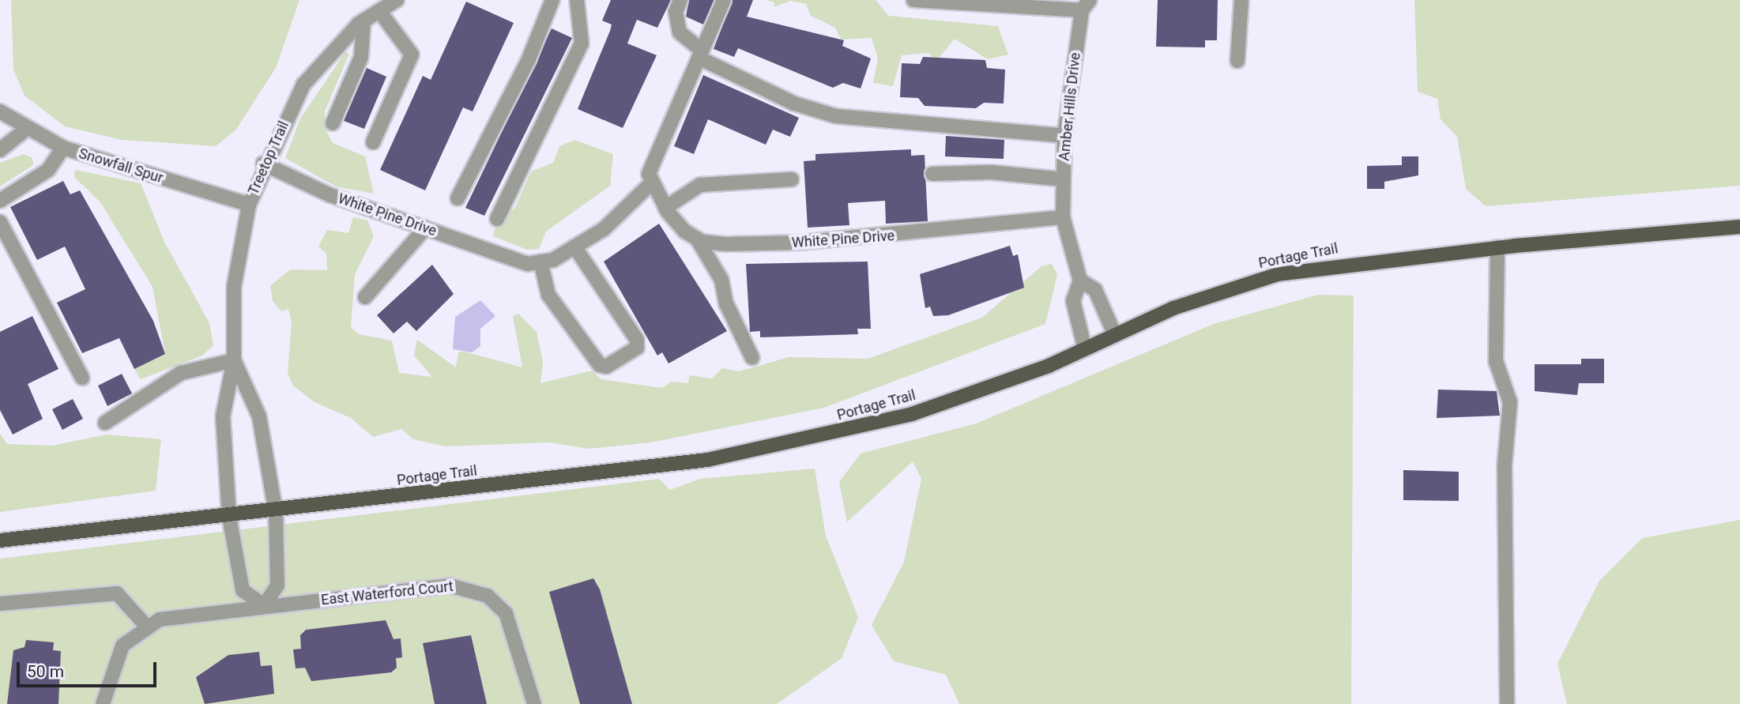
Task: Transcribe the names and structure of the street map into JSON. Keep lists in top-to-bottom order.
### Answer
{
  "streets": {
    "main road": ["Portage Trail"],
    "street": [
      "Amber Hills Drive",
      "Treetop Trail",
      "Snowfall Spur",
      "White Pine Drive",
      "East Waterford Court"
    ]
  },
  "crossings": [
    ["Amber Hills Drive", "White Pine Drive"],
    ["Amber Hills Drive", "Portage Trail"],
    ["Treetop Trail", "Snowfall Spur"],
    ["Treetop Trail", "White Pine Drive"],
    ["Treetop Trail", "Portage Trail"]
  ],
  "scale_bar": "50 m"
}
